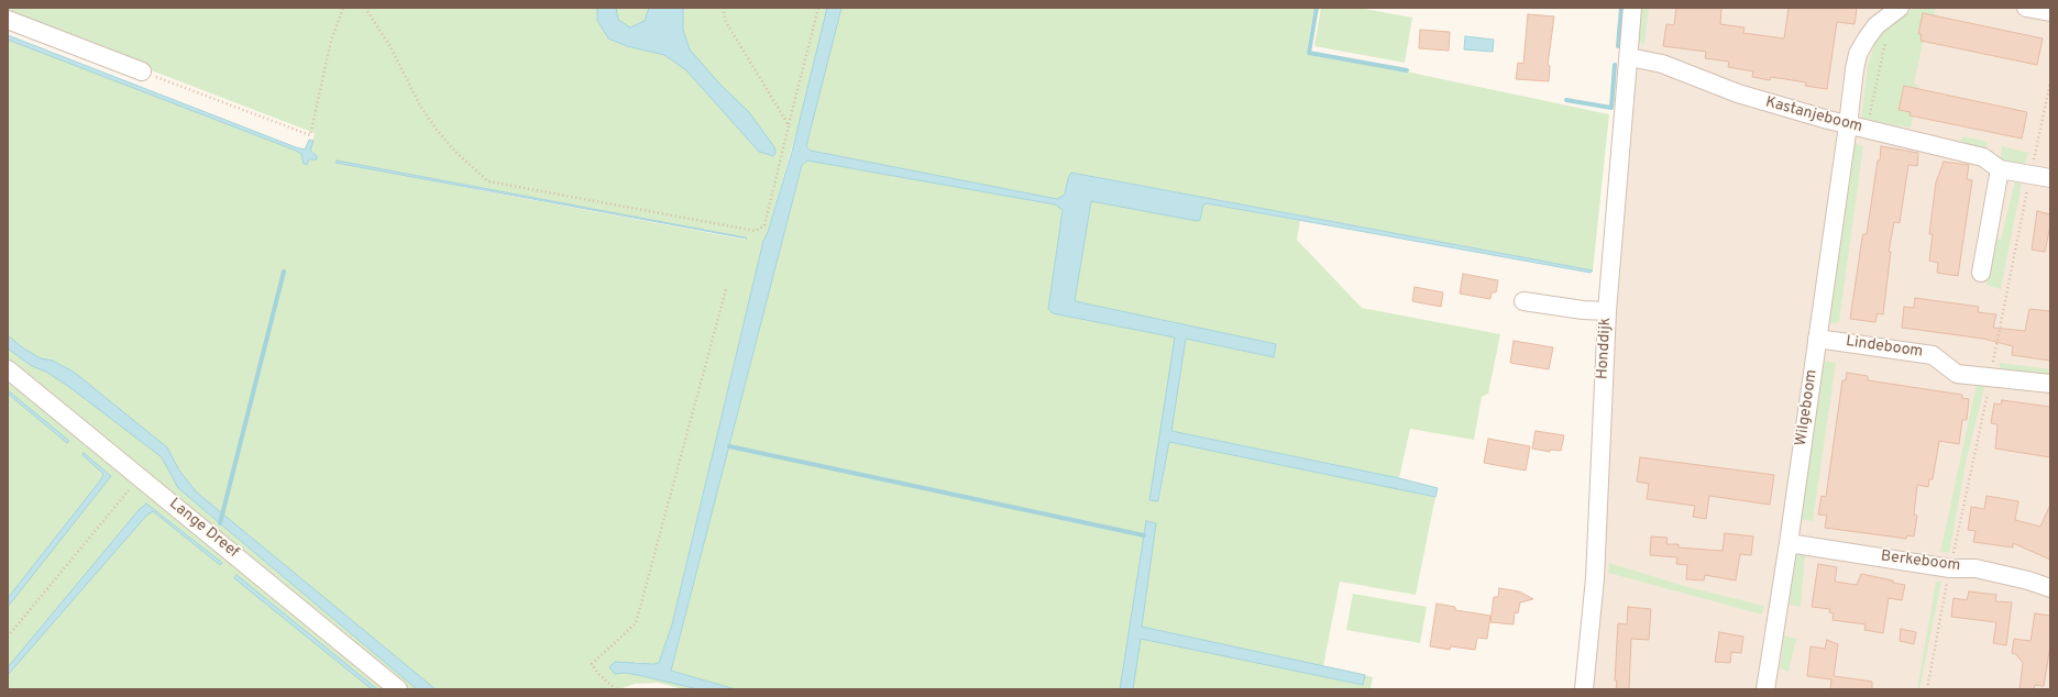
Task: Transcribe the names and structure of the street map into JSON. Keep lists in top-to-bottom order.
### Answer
{
  "streets": {
    "street": [
      "Kastanjeboom",
      "Lindeboom",
      "Honddijk",
      "Wilgeboom",
      "Lange Dreef",
      "Berkeboom"
    ]
  },
  "crossings": [
    ["Kastanjeboom", "Honddijk"],
    ["Kastanjeboom", "Wilgeboom"],
    ["Lindeboom", "Wilgeboom"],
    ["Wilgeboom", "Berkeboom"]
  ]
}
